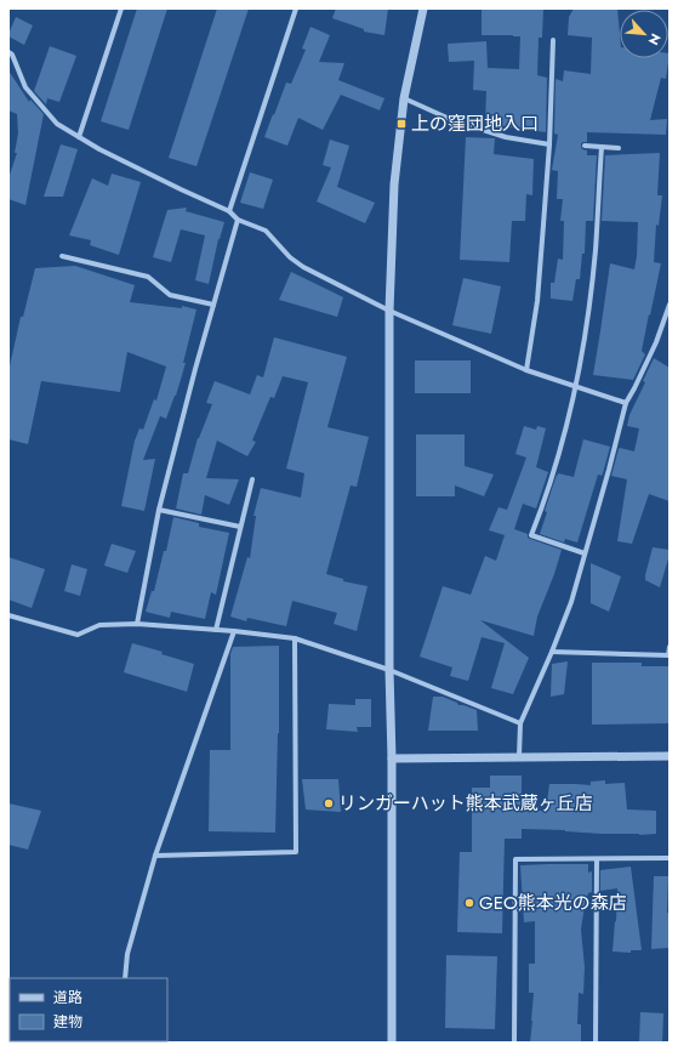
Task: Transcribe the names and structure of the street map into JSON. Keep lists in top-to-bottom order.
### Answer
{
  "places": {
    "transit": ["上の窪団地入口"],
    "other": ["リンガーハット熊本武蔵ヶ丘店", "GEO熊本光の森店"]
  },
  "legend": ["道路", "建物"],
  "north": "bottom right"
}
